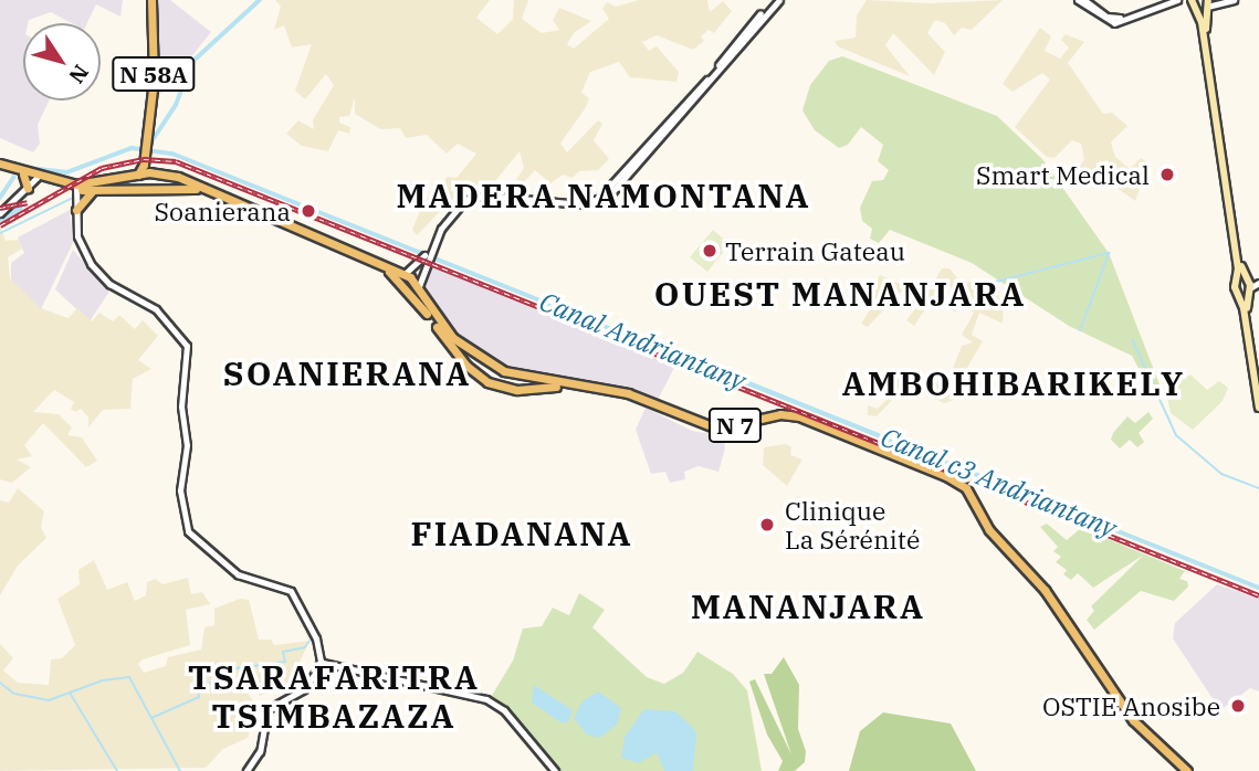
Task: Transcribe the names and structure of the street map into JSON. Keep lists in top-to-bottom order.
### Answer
{
  "streets": {
    "main road": ["N 58A", "N 7"]
  },
  "crossings": [
    ["N 58A", "N 7"]
  ],
  "districts": [
    "MADERA NAMONTANA",
    "OUEST MANANJARA",
    "SOANIERANA",
    "AMBOHIBARIKELY",
    "FIADANANA",
    "MANANJARA",
    "TSARAFARITRA TSIMBAZAZA"
  ],
  "water": ["Canal Andriantany", "Canal c3 Andriantany"],
  "places": [
    "Smart Medical",
    "Soanierana",
    "Terrain Gateau",
    "Clinique La Sérénité",
    "OSTIE Anosibe"
  ],
  "north": "bottom right"
}
